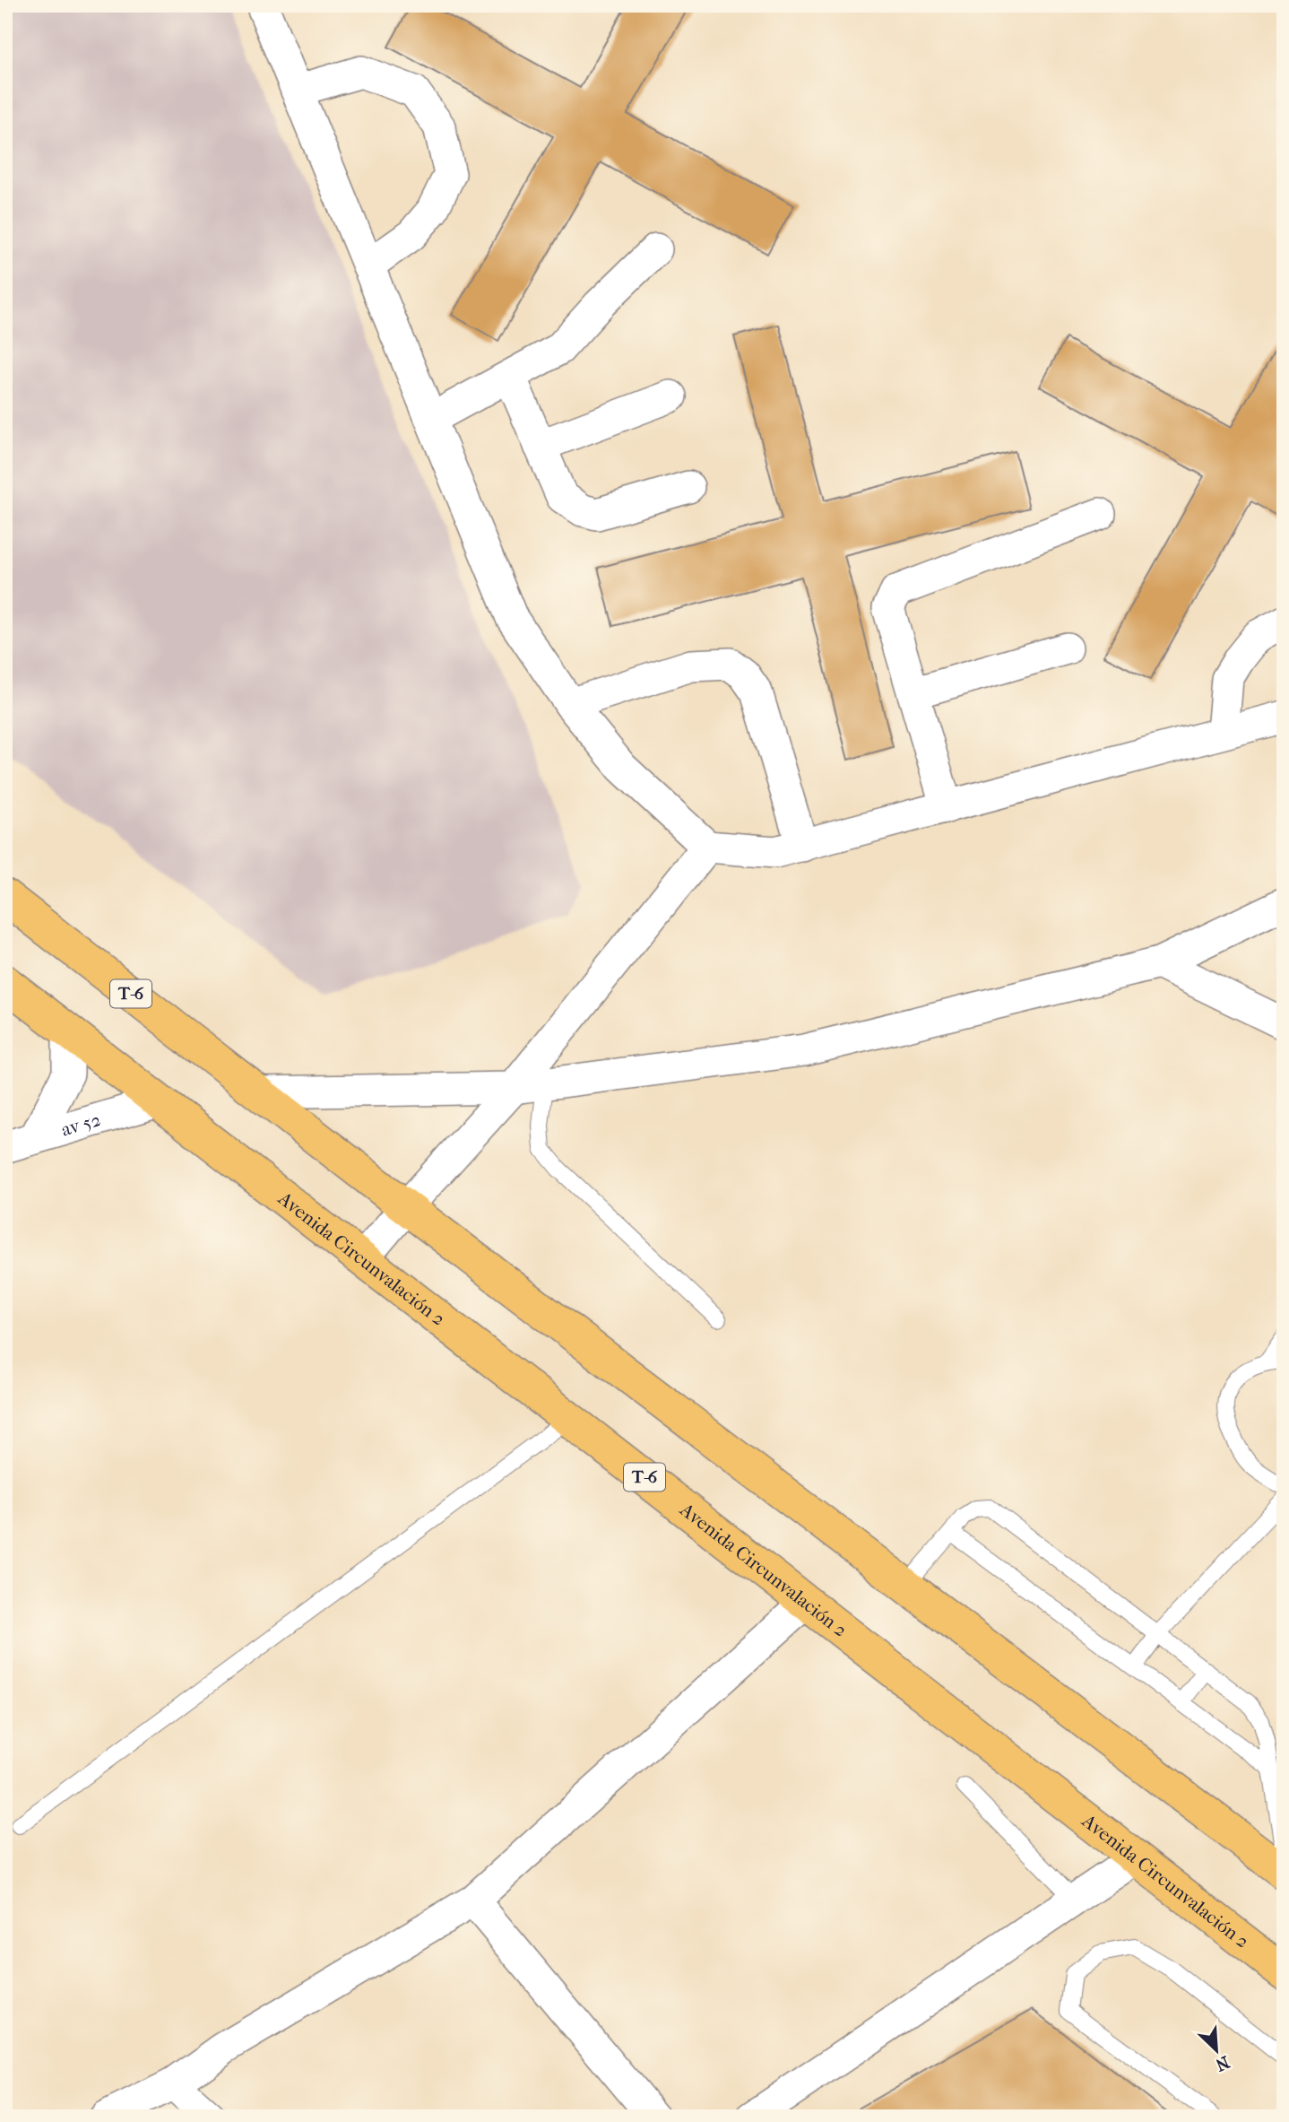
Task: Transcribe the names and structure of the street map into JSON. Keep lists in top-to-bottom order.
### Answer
{
  "streets": {
    "highway": ["T-6", "Avenida Circunvalación 2"],
    "street": ["av 52"]
  },
  "crossings": [
    ["av 52", "Avenida Circunvalación 2"]
  ],
  "north": "bottom right"
}
